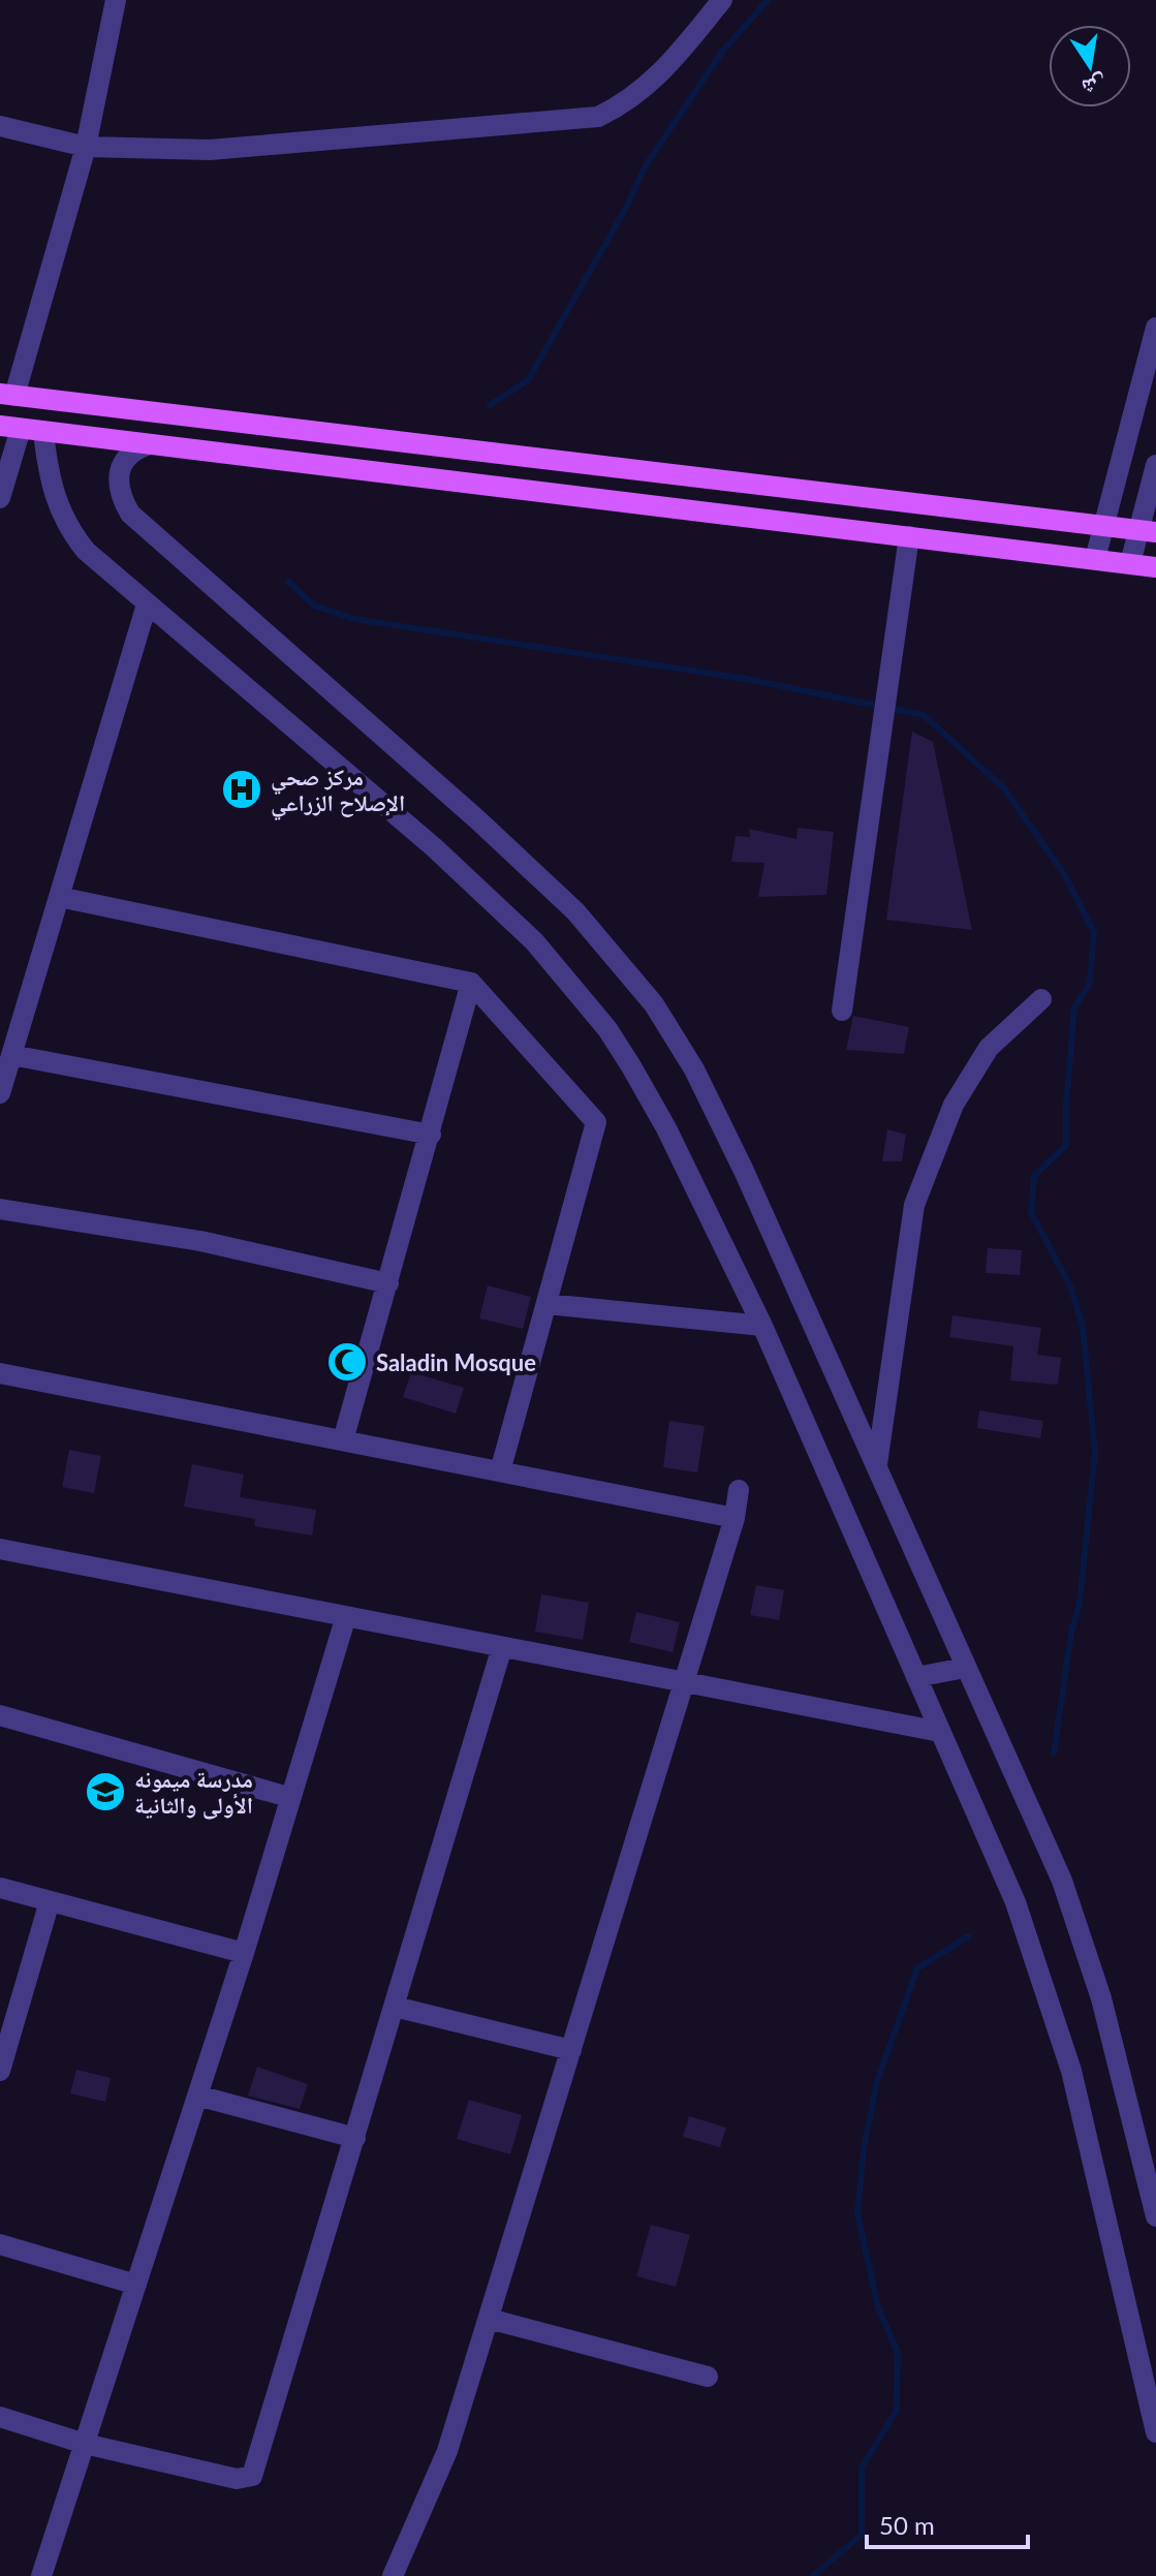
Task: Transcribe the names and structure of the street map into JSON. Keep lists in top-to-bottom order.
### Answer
{
  "places": {
    "hospital": ["مركز صحي الإصلاح الزراعي"],
    "mosque": ["Saladin Mosque"],
    "school or university": ["مدرسة ميمونه الأولى والثانية"]
  },
  "scale_bar": "50 m",
  "north": "bottom"
}
